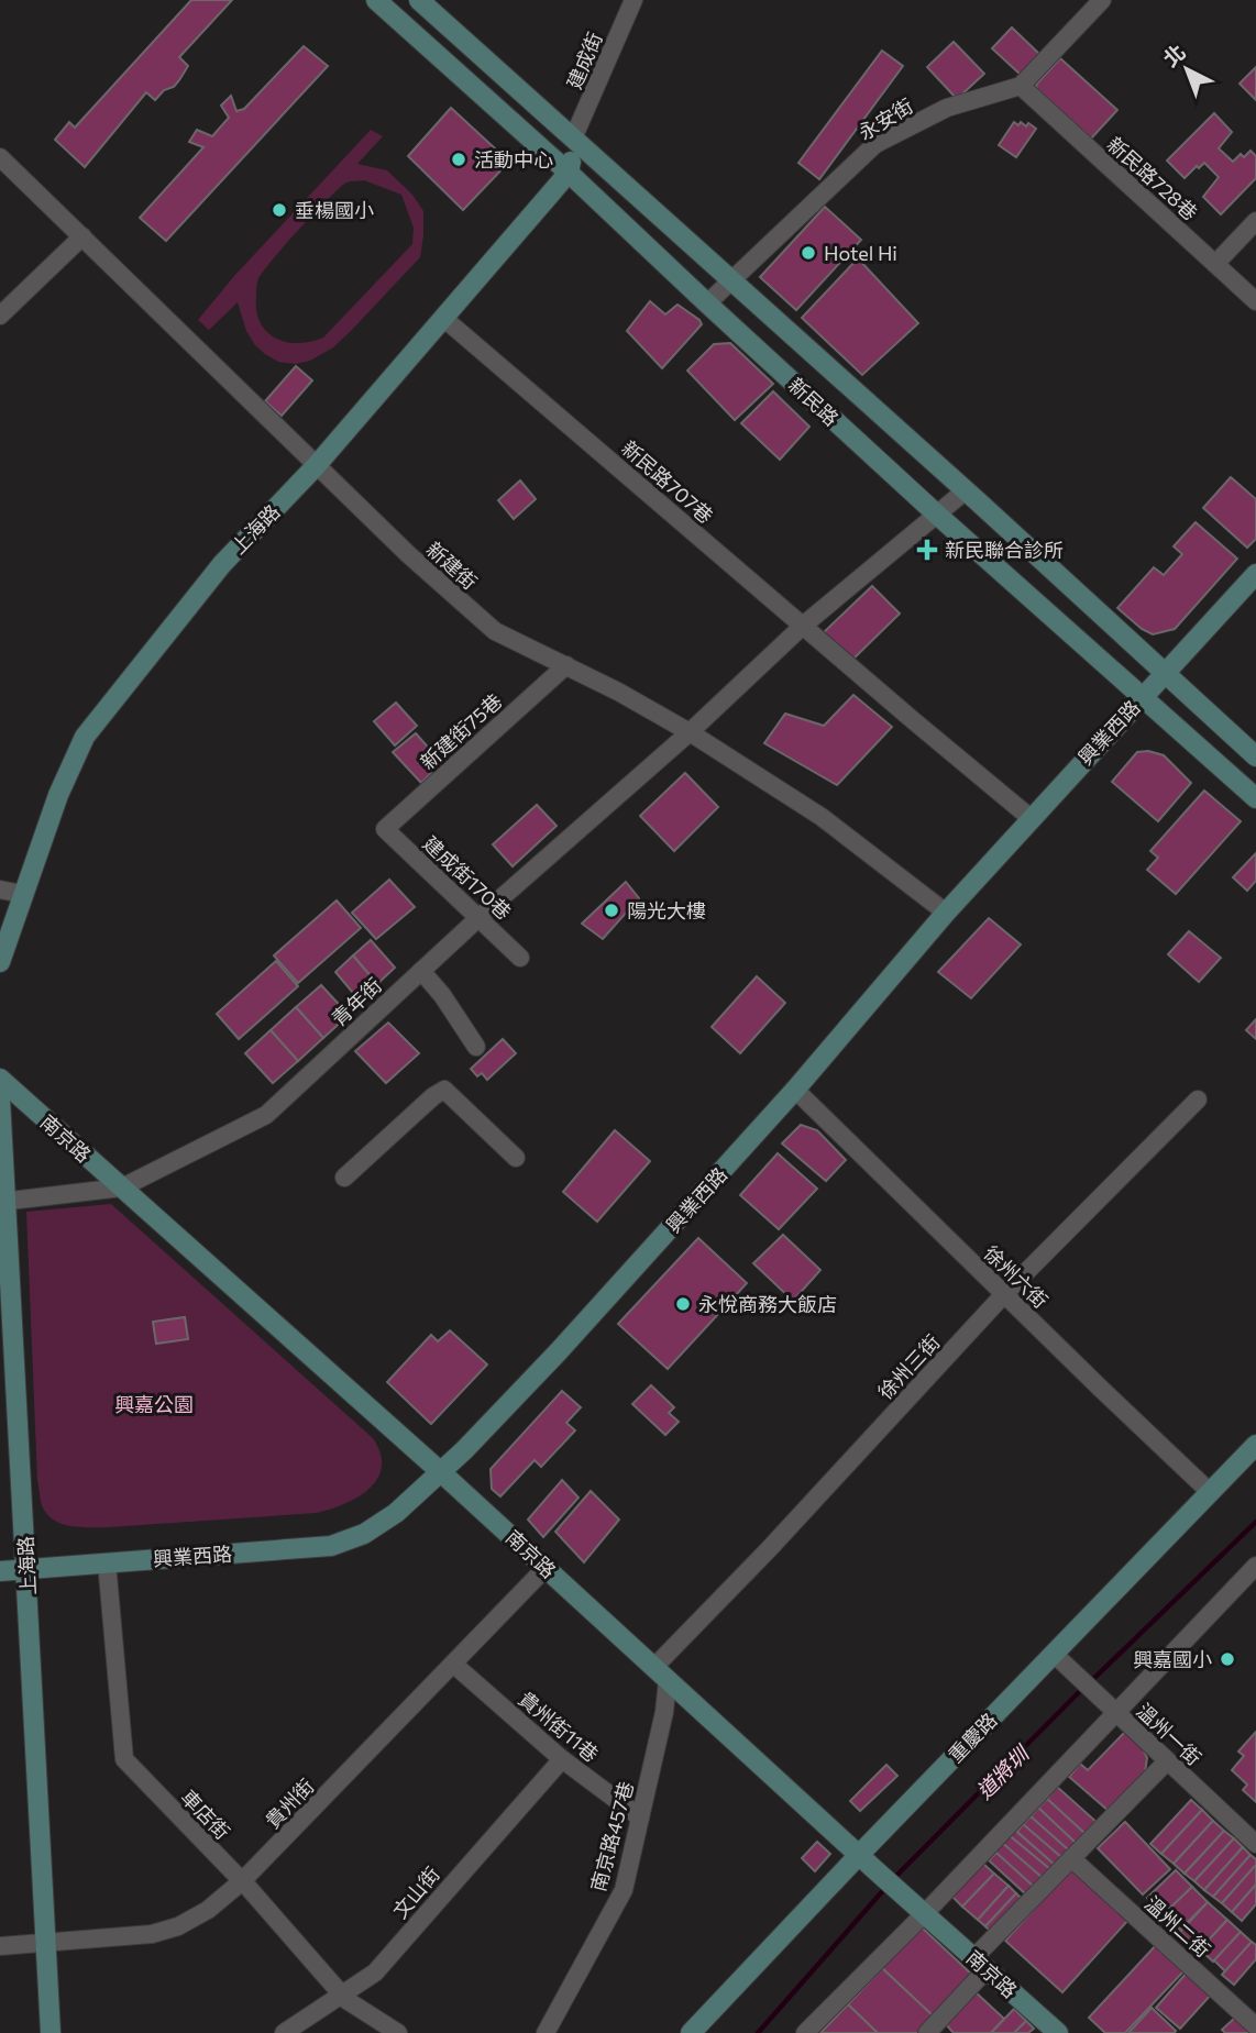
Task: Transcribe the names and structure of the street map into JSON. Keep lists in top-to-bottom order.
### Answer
{
  "streets": {
    "street": [
      "建成街",
      "永安街",
      "新民路728巷",
      "新民路",
      "新民路707巷",
      "上海路",
      "新建街",
      "新建街75巷",
      "興業西路",
      "建成街170巷",
      "青年街",
      "南京路",
      "徐州六街",
      "徐州三街",
      "貴州街11巷",
      "溫州一街",
      "重慶路",
      "貴州街",
      "車店街",
      "南京路457巷",
      "文山街",
      "溫州二街"
    ]
  },
  "crossings": [
    ["建成街", "新民路"],
    ["永安街", "新民路728巷"],
    ["永安街", "新民路"],
    ["新民路", "上海路"],
    ["新民路", "興業西路"],
    ["新民路707巷", "上海路"],
    ["新民路707巷", "興業西路"],
    ["上海路", "新建街"],
    ["上海路", "興業西路"],
    ["上海路", "青年街"],
    ["上海路", "貴州街"],
    ["新建街", "新建街75巷"],
    ["新建街", "興業西路"],
    ["新建街", "青年街"],
    ["新建街75巷", "建成街170巷"],
    ["興業西路", "南京路"],
    ["興業西路", "徐州六街"],
    ["興業西路", "車店街"],
    ["建成街170巷", "青年街"],
    ["青年街", "南京路"],
    ["南京路", "徐州三街"],
    ["南京路", "重慶路"],
    ["南京路", "貴州街"],
    ["南京路", "南京路457巷"],
    ["徐州六街", "徐州三街"],
    ["徐州六街", "重慶路"],
    ["徐州三街", "南京路457巷"],
    ["貴州街11巷", "貴州街"],
    ["貴州街11巷", "南京路457巷"],
    ["貴州街11巷", "文山街"],
    ["溫州一街", "重慶路"],
    ["貴州街", "車店街"],
    ["車店街", "文山街"]
  ],
  "water": ["道將圳"],
  "parks": ["興嘉公園"],
  "places": {
    "other": [
      "活動中心",
      "垂楊國小",
      "Hotel Hi",
      "陽光大樓",
      "永悅商務大飯店",
      "興嘉國小"
    ],
    "health": ["新民聯合診所"]
  },
  "north": "top left"
}
